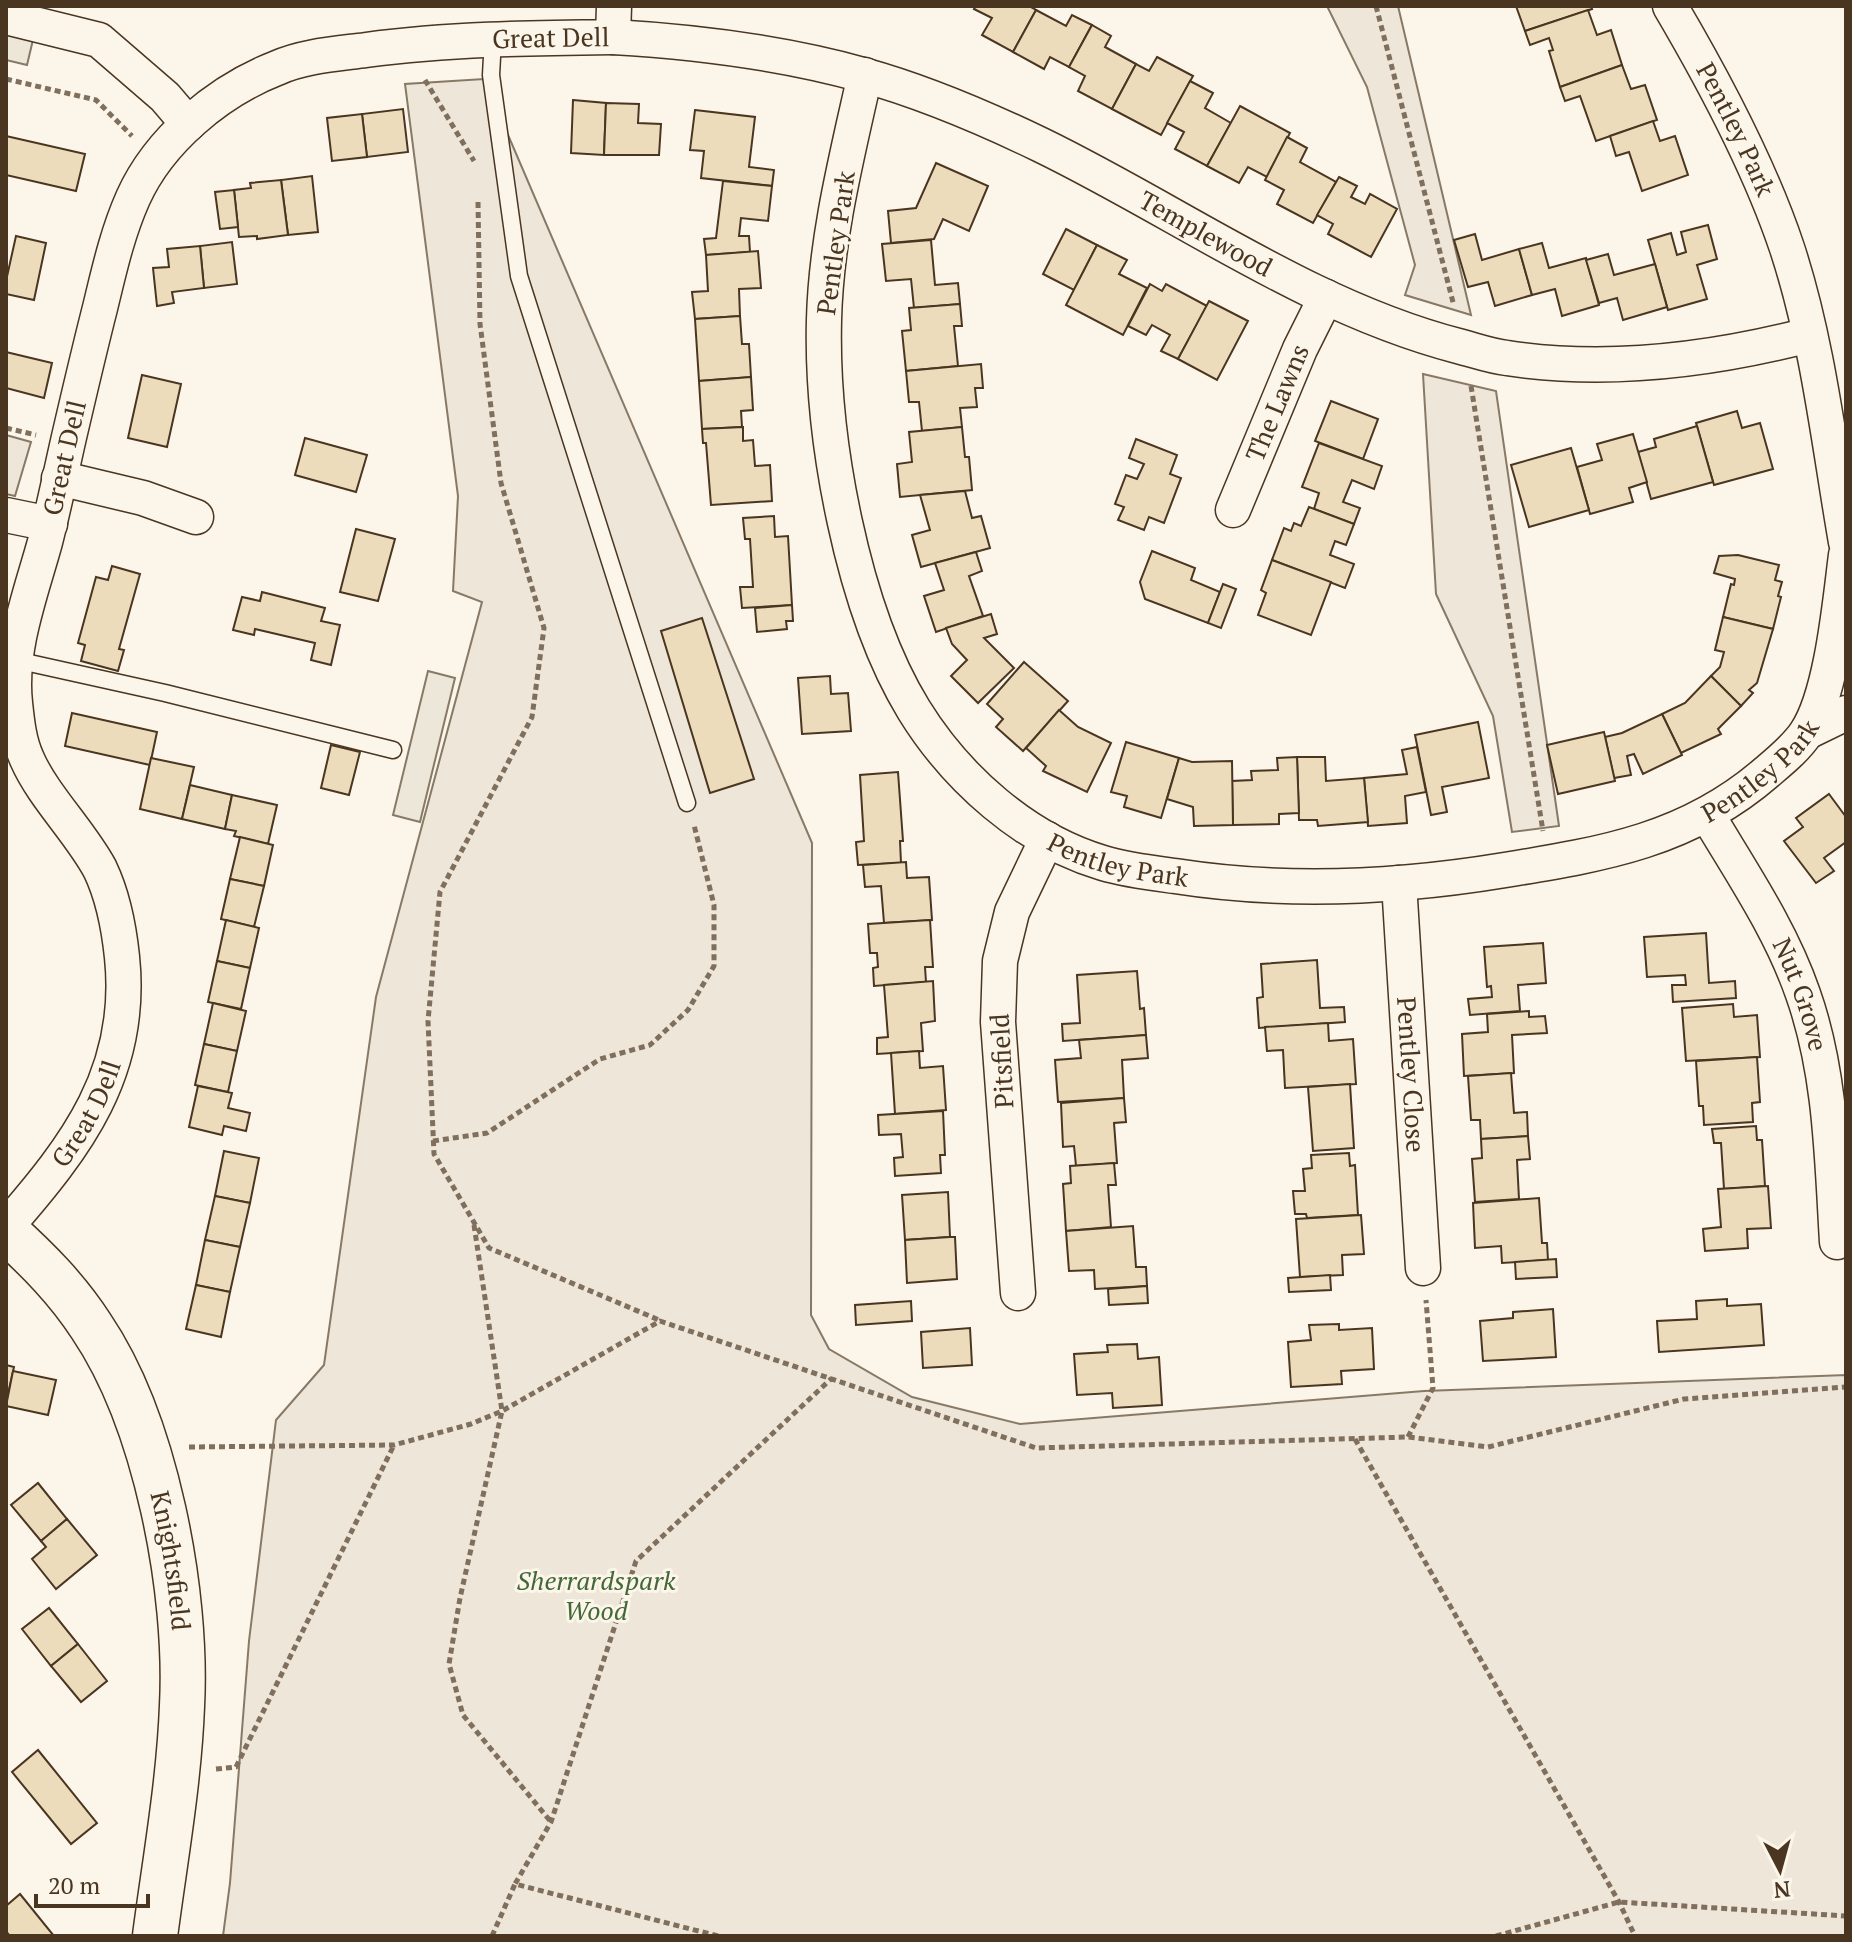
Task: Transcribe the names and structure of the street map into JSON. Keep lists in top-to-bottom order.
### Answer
{
  "streets": {
    "street": [
      "Great Dell",
      "Pentley Park",
      "Templewood",
      "The Lawns",
      "Nut Grove",
      "Pitsfield",
      "Pentley Close",
      "Knightsfield"
    ]
  },
  "crossings": [
    ["Great Dell", "Templewood"],
    ["Great Dell", "Knightsfield"],
    ["Pentley Park", "Templewood"],
    ["Pentley Park", "Nut Grove"],
    ["Pentley Park", "Pitsfield"],
    ["Pentley Park", "Pentley Close"],
    ["Templewood", "The Lawns"]
  ],
  "parks": ["Sherrardspark Wood"],
  "scale_bar": "20 m",
  "north": "bottom"
}
